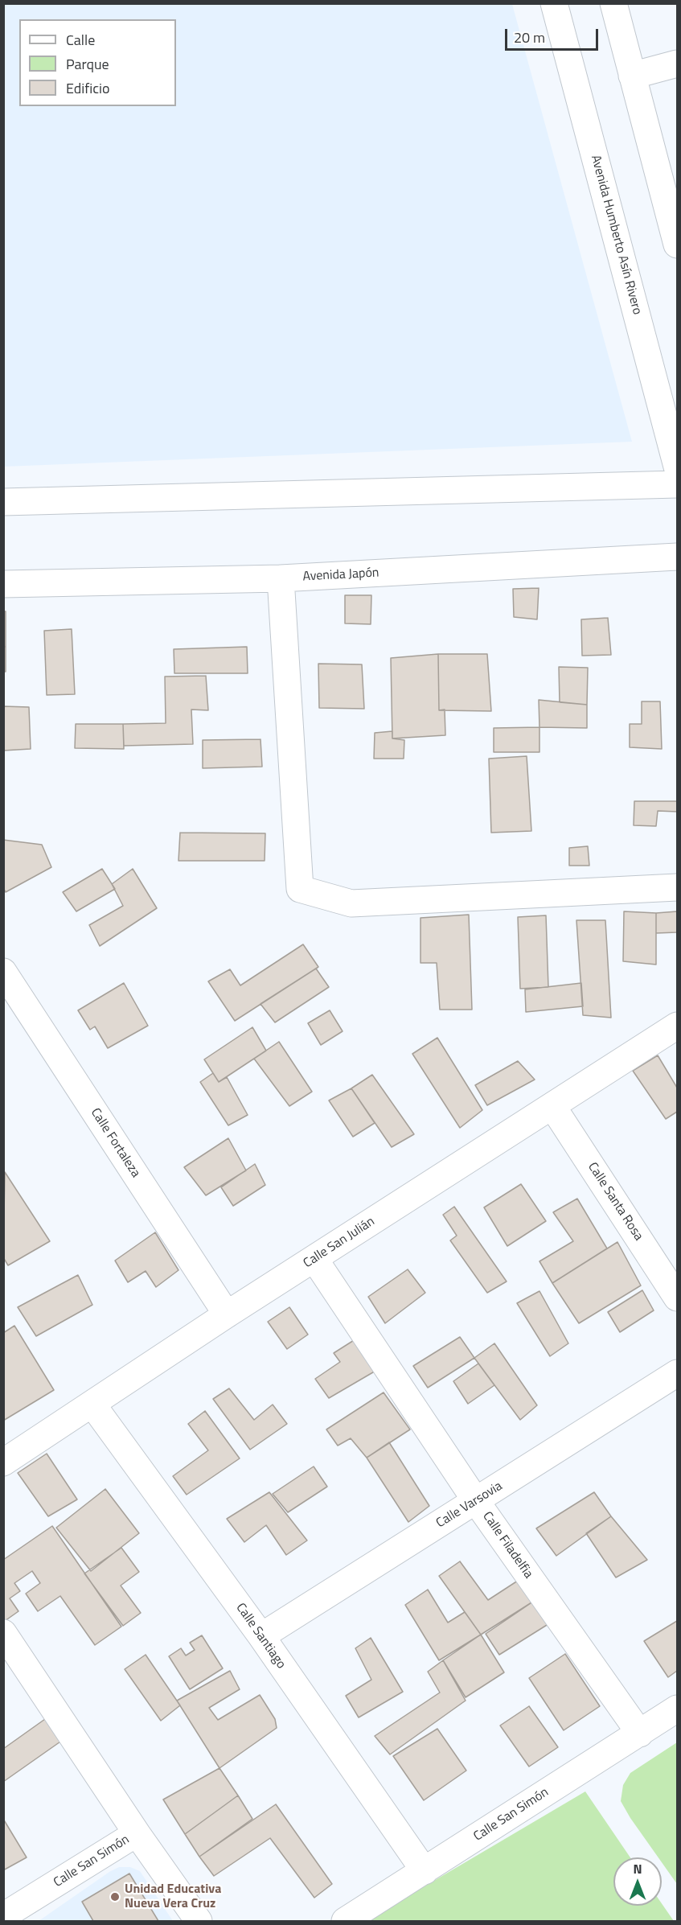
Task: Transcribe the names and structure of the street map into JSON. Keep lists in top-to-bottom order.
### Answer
{
  "streets": {
    "street": [
      "Avenida Humberto Asín Rivero",
      "Avenida Japón",
      "Calle Fortaleza",
      "Calle Santa Rosa",
      "Calle San Julián",
      "Calle Varsovia",
      "Calle Filadelfia",
      "Calle Santiago",
      "Calle San Simón"
    ]
  },
  "crossings": [
    ["Calle Fortaleza", "Calle San Julián"],
    ["Calle Santa Rosa", "Calle San Julián"],
    ["Calle San Julián", "Calle Filadelfia"],
    ["Calle San Julián", "Calle Santiago"],
    ["Calle Varsovia", "Calle Filadelfia"],
    ["Calle Varsovia", "Calle Santiago"],
    ["Calle Filadelfia", "Calle San Simón"],
    ["Calle Santiago", "Calle San Simón"]
  ],
  "places": ["Unidad Educativa Nueva Vera Cruz"],
  "legend": ["Calle", "Parque", "Edificio"],
  "scale_bar": "20 m",
  "north": "top"
}
